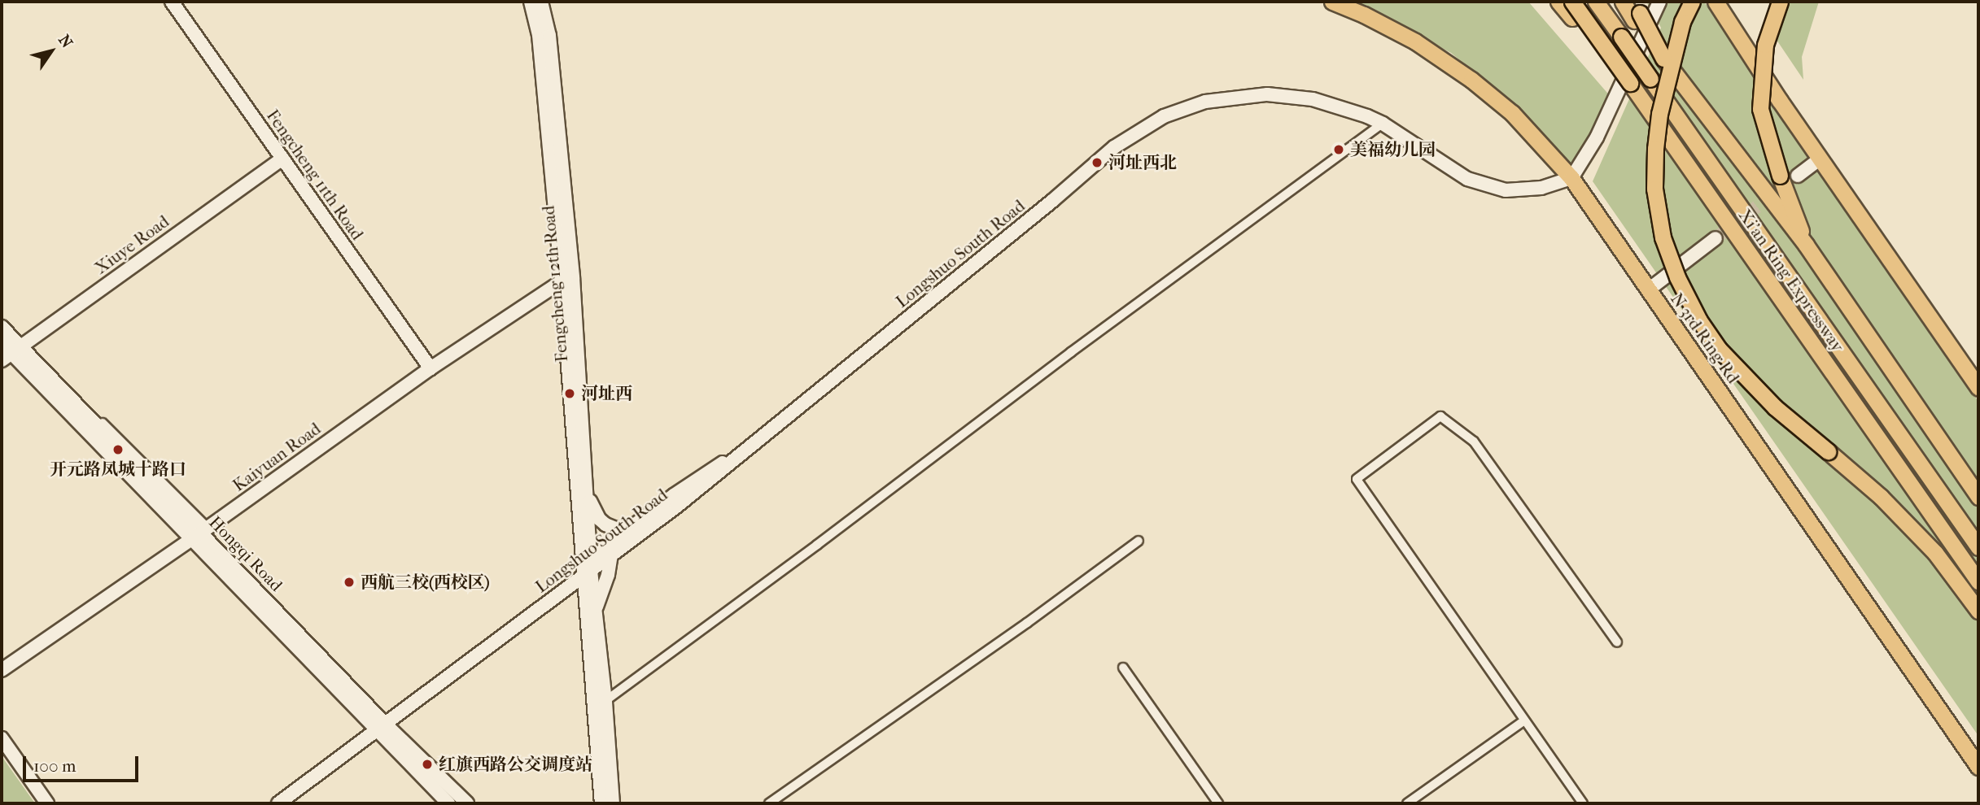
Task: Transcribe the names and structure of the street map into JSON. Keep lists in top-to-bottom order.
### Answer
{
  "streets": {
    "highway": ["Xi'an Ring Expressway", "N 3rd Ring Rd"],
    "street": [
      "Fengcheng 11th Road",
      "Xiuye Road",
      "Longshuo South Road",
      "Fengcheng 12th Road",
      "Kaiyuan Road",
      "Hongqi Road"
    ]
  },
  "crossings": [
    ["Fengcheng 11th Road", "Xiuye Road"],
    ["Fengcheng 11th Road", "Kaiyuan Road"],
    ["Xiuye Road", "Hongqi Road"],
    ["Longshuo South Road", "Fengcheng 12th Road"],
    ["Longshuo South Road", "N 3rd Ring Rd"],
    ["Longshuo South Road", "Hongqi Road"],
    ["Fengcheng 12th Road", "Kaiyuan Road"],
    ["Kaiyuan Road", "Hongqi Road"]
  ],
  "places": [
    "美福幼儿园",
    "河址西北",
    "河址西",
    "开元路凤城十路口",
    "西航三校(西校区)",
    "红旗西路公交调度站"
  ],
  "scale_bar": "100 m",
  "north": "top right"
}
